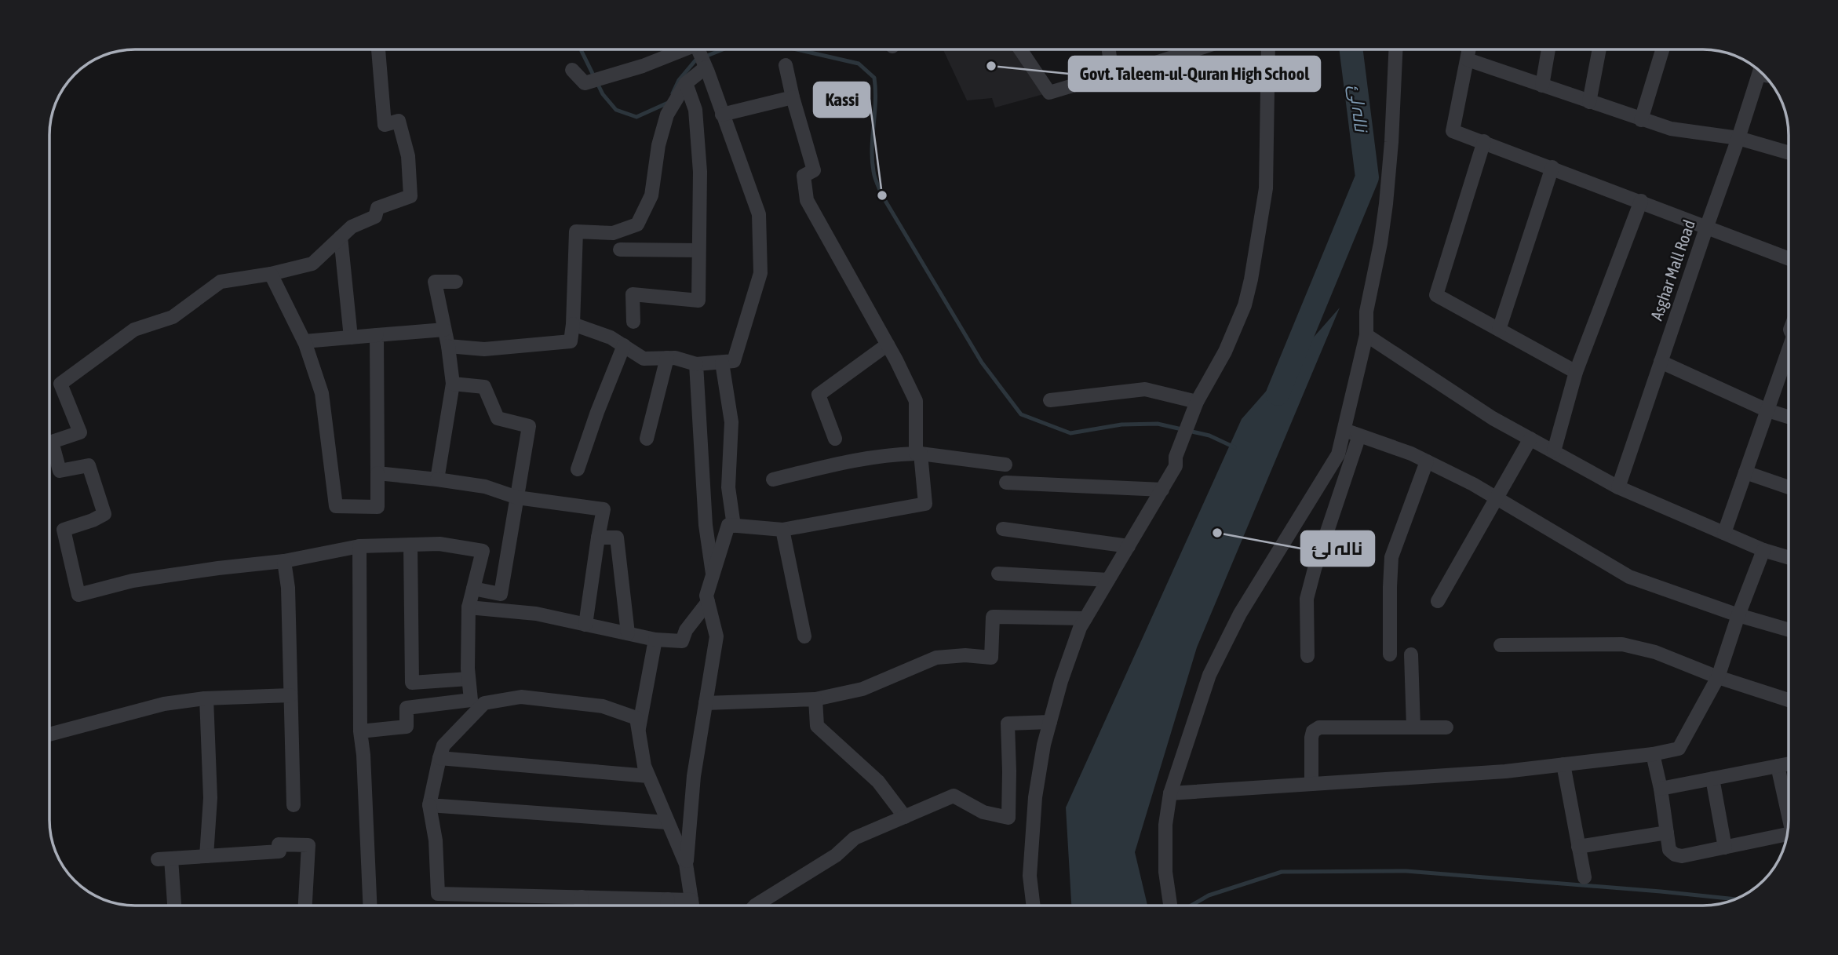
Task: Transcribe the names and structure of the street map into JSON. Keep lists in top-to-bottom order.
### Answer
{
  "streets": {
    "street": ["Asghar Mall Road"]
  },
  "water": ["نالہ لئ"],
  "places": ["Govt. Taleem-ul-Quran High School", "Kassi", "نالہ لئ"]
}
